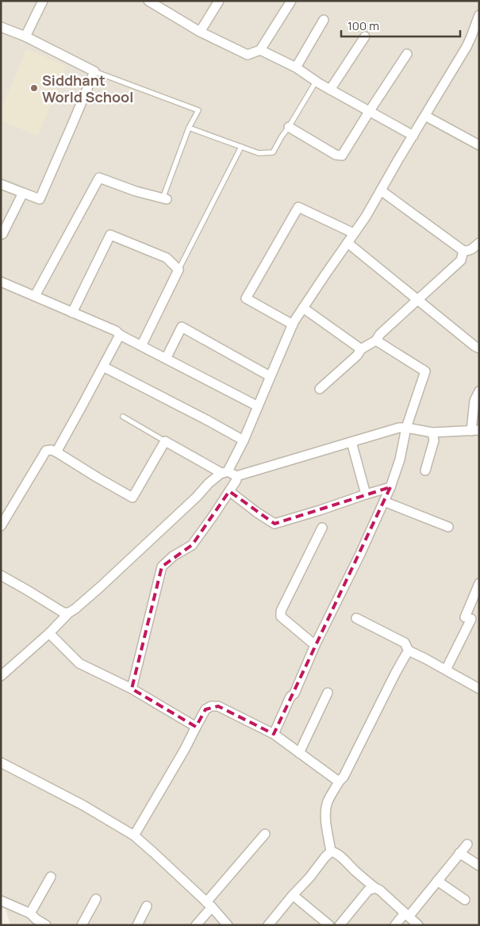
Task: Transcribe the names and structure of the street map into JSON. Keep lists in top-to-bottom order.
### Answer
{
  "places": ["Siddhant World School"],
  "scale_bar": "100 m"
}
